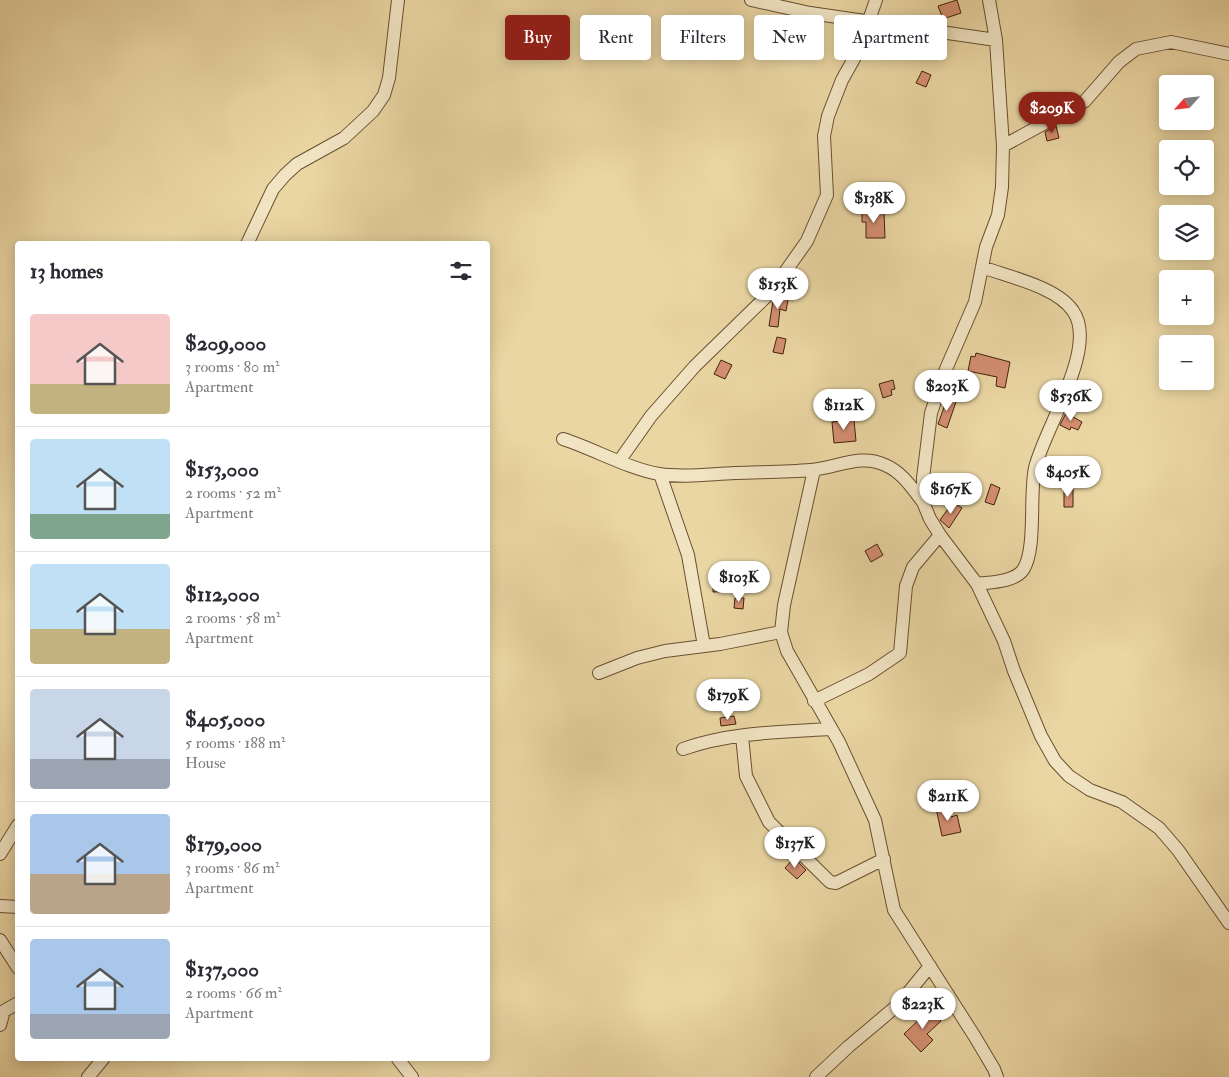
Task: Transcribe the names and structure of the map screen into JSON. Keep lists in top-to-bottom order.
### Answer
{
  "north": "bottom left",
  "page": {
    "chip": [
      "Buy",
      "Rent",
      "Filters",
      "New",
      "Apartment"
    ],
    "map_buttons": ["+", "−"],
    "price": [
      "$209K",
      "$138K",
      "$153K",
      "$203K",
      "$536K",
      "$112K",
      "$405K",
      "$167K",
      "$103K",
      "$179K",
      "$211K",
      "$137K",
      "$223K"
    ],
    "heading": "13 homes",
    "list": [
      {
        "name": "$209,000",
        "note": "3 rooms · 80 m² · Apartment"
      },
      {
        "name": "$153,000",
        "note": "2 rooms · 52 m² · Apartment"
      },
      {
        "name": "$112,000",
        "note": "2 rooms · 58 m² · Apartment"
      },
      {
        "name": "$405,000",
        "note": "5 rooms · 188 m² · House"
      },
      {
        "name": "$179,000",
        "note": "3 rooms · 86 m² · Apartment"
      },
      {
        "name": "$137,000",
        "note": "2 rooms · 66 m² · Apartment"
      }
    ]
  }
}
